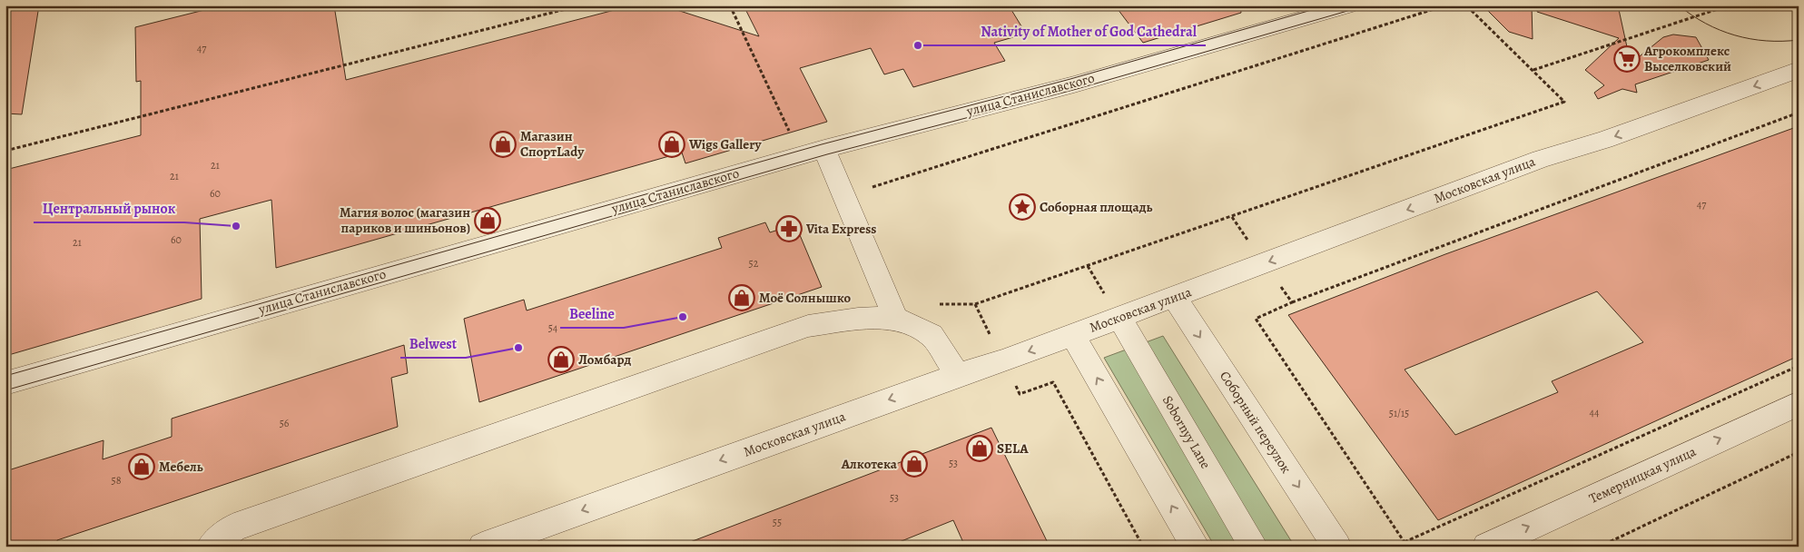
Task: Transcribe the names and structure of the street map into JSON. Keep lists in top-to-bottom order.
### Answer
{
  "streets": {
    "street": [
      "улица Станиславского",
      "Московская улица",
      "Соборный переулок",
      "Sobornyy Lane",
      "Темерницкая улица"
    ]
  },
  "crossings": [
    ["Московская улица", "Соборный переулок"],
    ["Московская улица", "Sobornyy Lane"]
  ],
  "one_way": ["Темерницкая улица"],
  "places": {
    "other": [
      "Nativity of Mother of God Cathedral",
      "Центральный рынок",
      "Beeline",
      "Belwest"
    ],
    "supermarket": ["Агрокомплекс Выселковский"],
    "shop": [
      "Магазин СпортLady",
      "Wigs Gallery",
      "Магия волос (магазин париков и шиньонов)",
      "Моё Солнышко",
      "Ломбард",
      "SELA",
      "Алкотека",
      "Мебель"
    ],
    "place": ["Соборная площадь"],
    "pharmacy": ["Vita Express"]
  },
  "house_numbers": [
    "47",
    "21",
    "21",
    "60",
    "47",
    "60",
    "21",
    "52",
    "54",
    "44",
    "51/15",
    "56",
    "53",
    "58",
    "53",
    "55"
  ]
}
